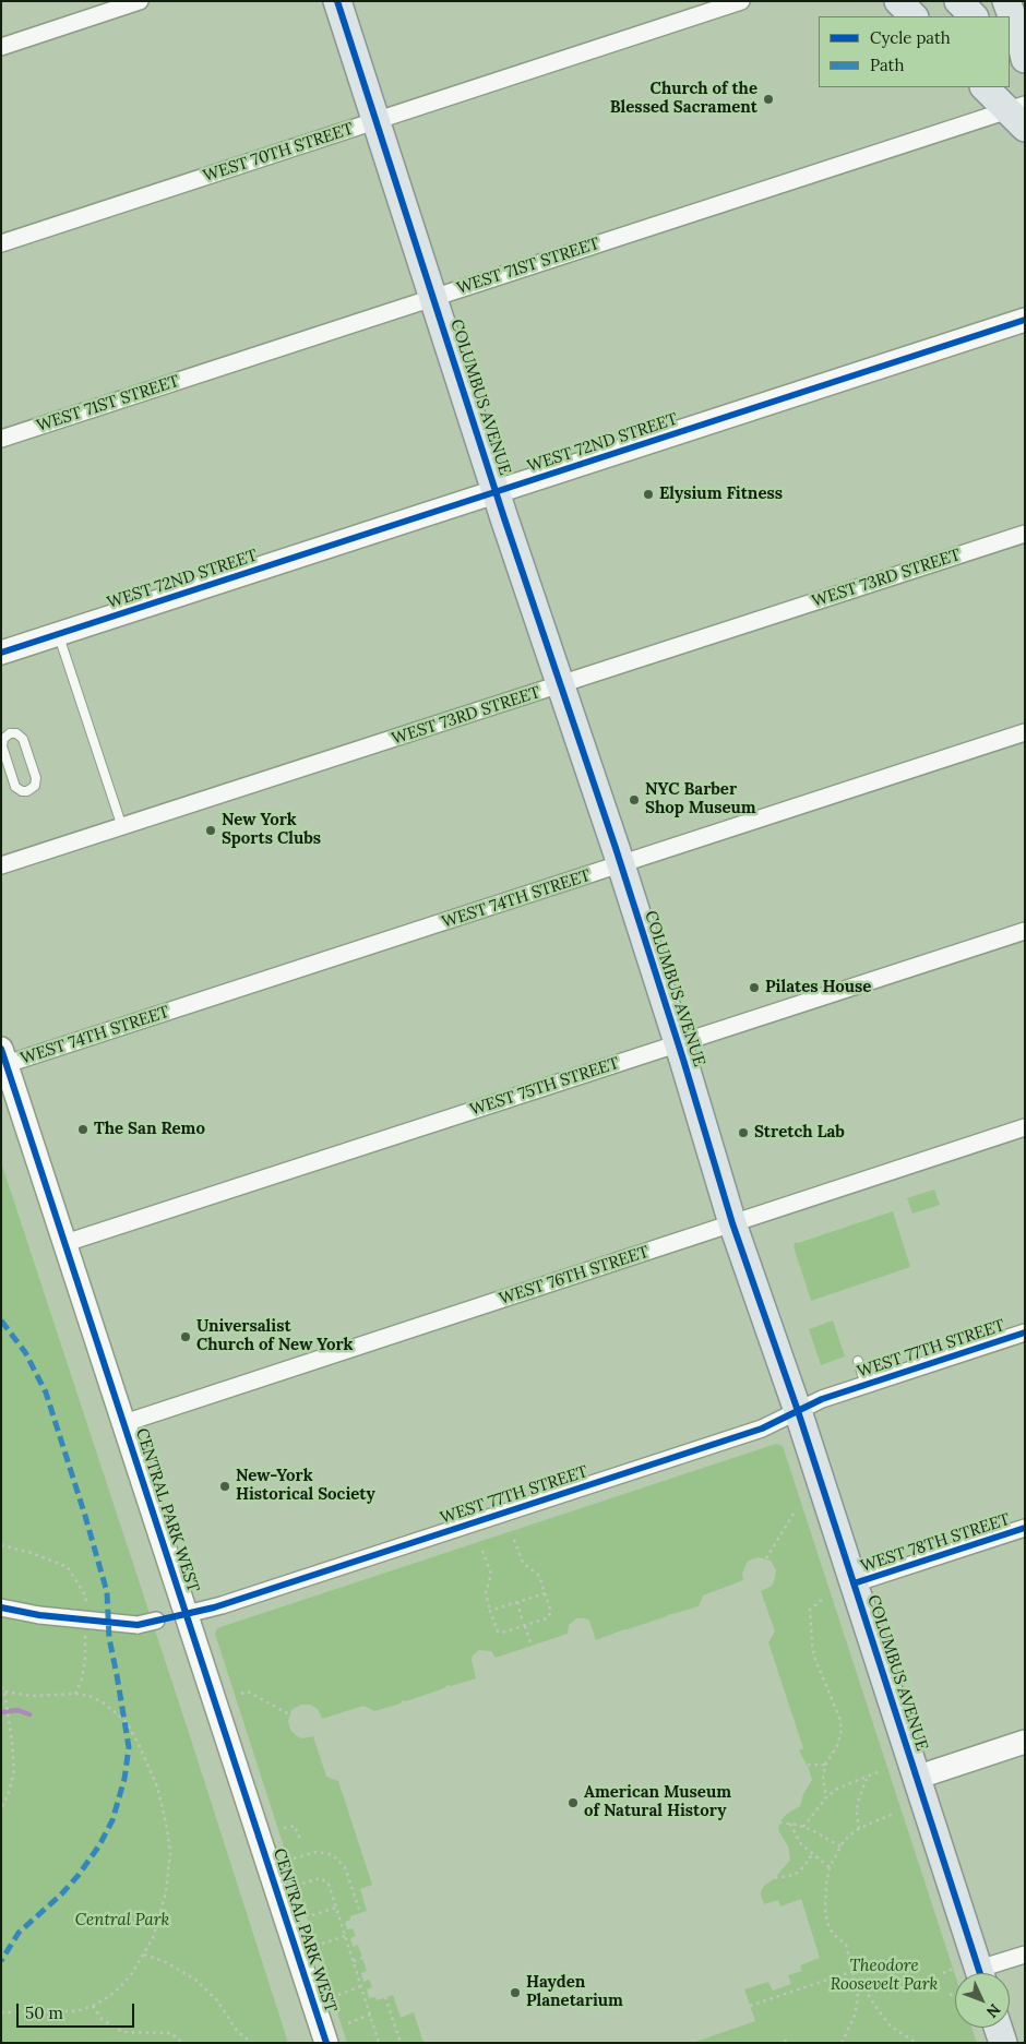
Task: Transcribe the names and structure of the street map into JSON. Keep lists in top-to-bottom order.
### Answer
{
  "streets": {
    "main road": ["COLUMBUS AVENUE", "WEST 72ND STREET", "CENTRAL PARK WEST"],
    "street": [
      "WEST 70TH STREET",
      "WEST 71ST STREET",
      "WEST 73RD STREET",
      "WEST 74TH STREET",
      "WEST 75TH STREET",
      "WEST 76TH STREET",
      "WEST 77TH STREET",
      "WEST 78TH STREET"
    ]
  },
  "crossings": [
    ["WEST 70TH STREET", "COLUMBUS AVENUE"],
    ["WEST 71ST STREET", "COLUMBUS AVENUE"],
    ["COLUMBUS AVENUE", "WEST 72ND STREET"],
    ["COLUMBUS AVENUE", "WEST 73RD STREET"],
    ["COLUMBUS AVENUE", "WEST 74TH STREET"],
    ["COLUMBUS AVENUE", "WEST 75TH STREET"],
    ["COLUMBUS AVENUE", "WEST 76TH STREET"],
    ["COLUMBUS AVENUE", "WEST 77TH STREET"],
    ["COLUMBUS AVENUE", "WEST 78TH STREET"],
    ["WEST 74TH STREET", "CENTRAL PARK WEST"],
    ["WEST 75TH STREET", "CENTRAL PARK WEST"],
    ["WEST 76TH STREET", "CENTRAL PARK WEST"],
    ["WEST 77TH STREET", "CENTRAL PARK WEST"]
  ],
  "parks": ["Central Park", "Theodore Roosevelt Park"],
  "places": [
    "Church of the Blessed Sacrament",
    "Elysium Fitness",
    "NYC Barber Shop Museum",
    "New York Sports Clubs",
    "Pilates House",
    "The San Remo",
    "Stretch Lab",
    "Universalist Church of New York",
    "New-York Historical Society",
    "American Museum of Natural History",
    "Hayden Planetarium"
  ],
  "legend": ["Cycle path", "Path"],
  "scale_bar": "50 m",
  "north": "bottom right"
}
